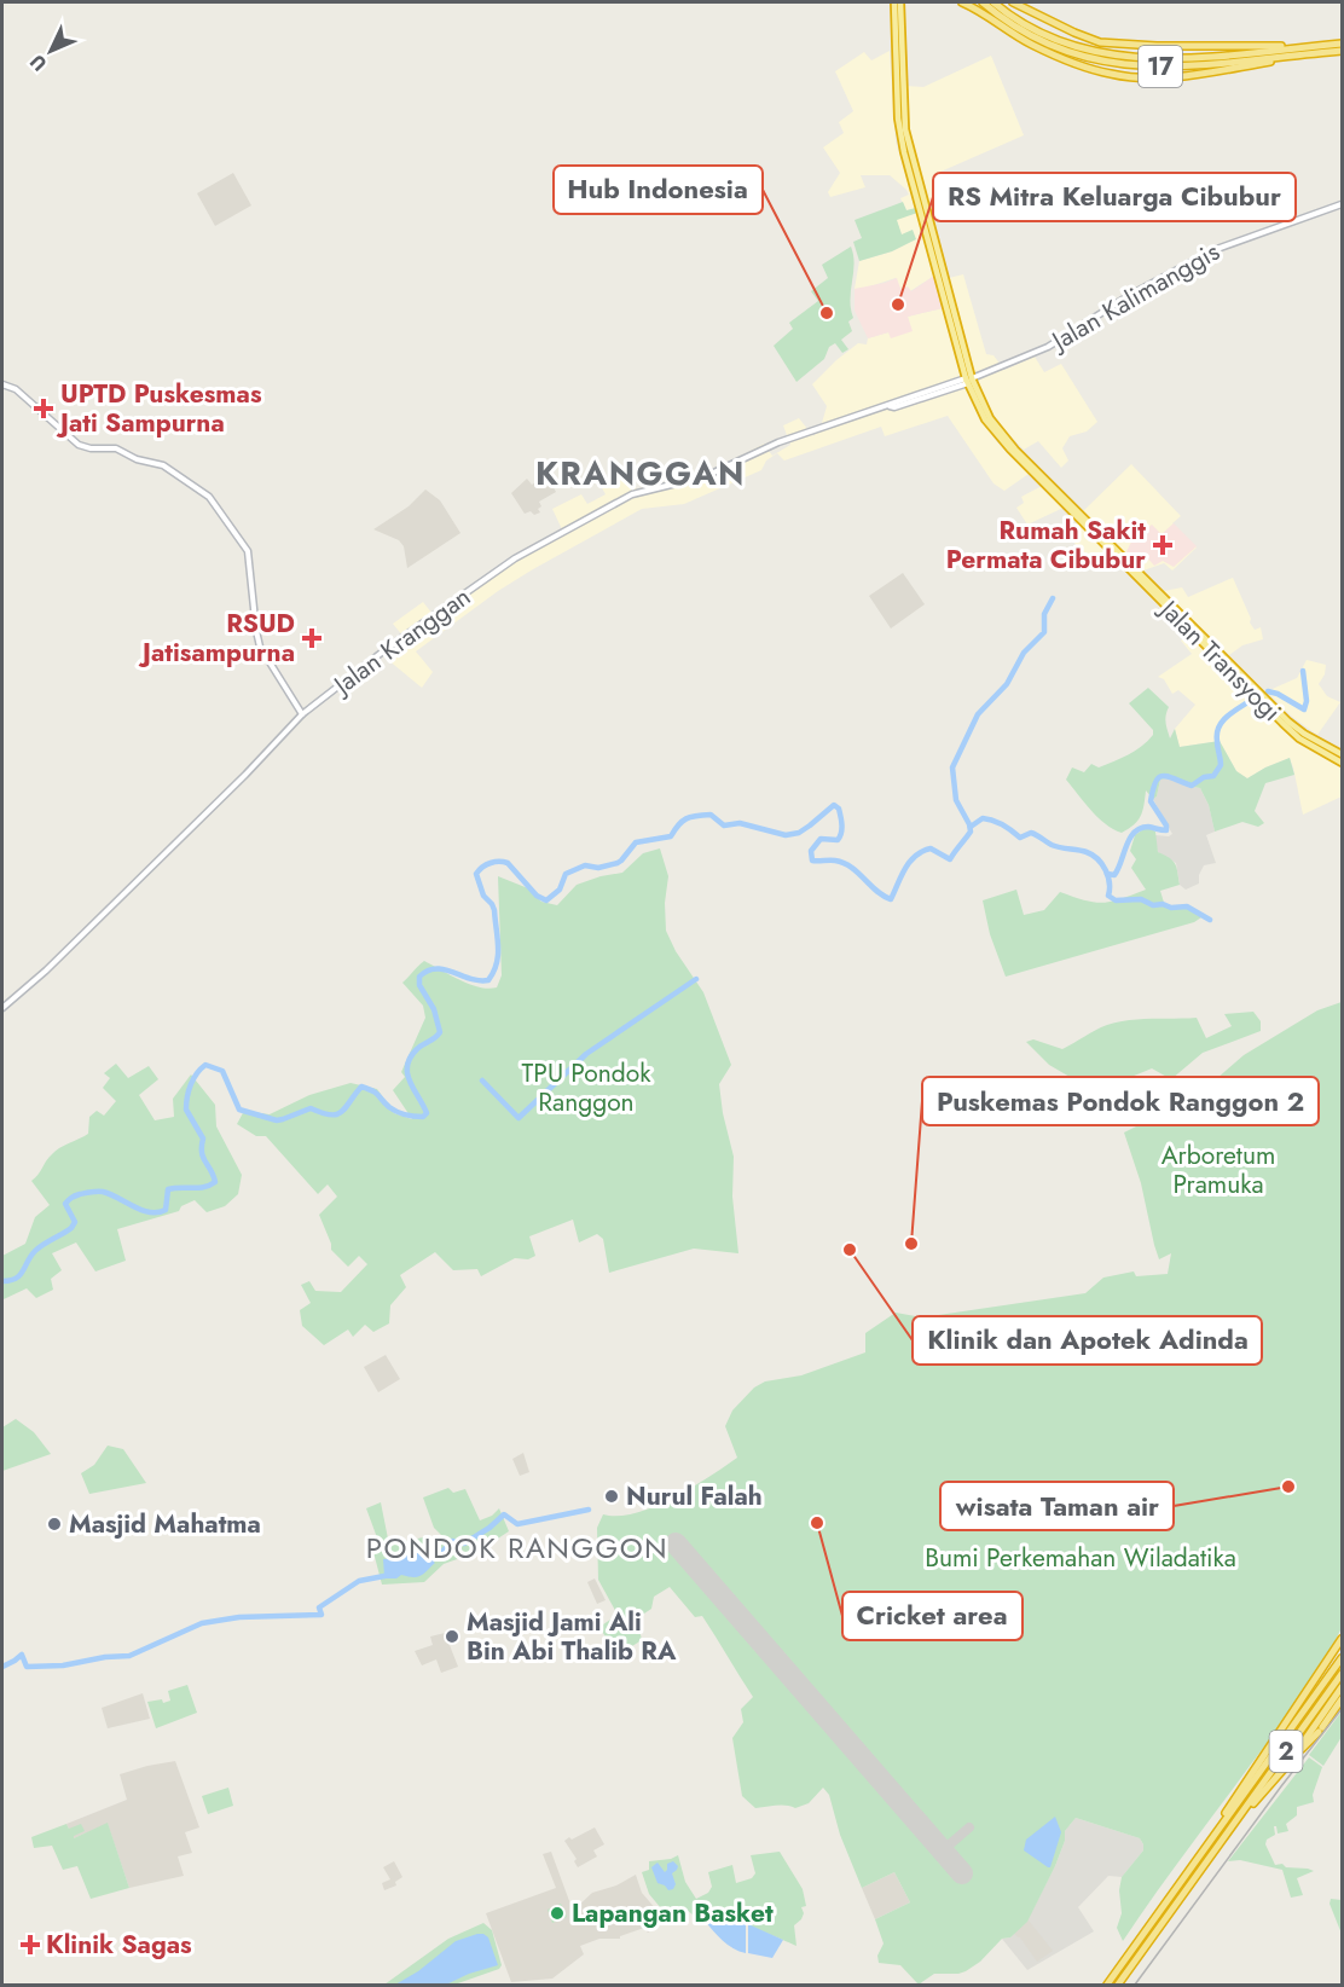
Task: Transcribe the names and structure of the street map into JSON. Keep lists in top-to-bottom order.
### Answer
{
  "streets": {
    "highway": ["17", "Jalan Transyogi", "2"],
    "main road": ["Jalan Kalimanggis", "Jalan Kranggan"]
  },
  "crossings": [
    ["Jalan Kalimanggis", "Jalan Kranggan"],
    ["Jalan Kalimanggis", "Jalan Transyogi"],
    ["Jalan Kranggan", "Jalan Transyogi"]
  ],
  "districts": ["KRANGGAN", "PONDOK RANGGON"],
  "parks": ["TPU Pondok Ranggon", "Arboretum Pramuka", "Bumi Perkemahan Wiladatika"],
  "places": {
    "other": [
      "RS Mitra Keluarga Cibubur",
      "Hub Indonesia",
      "Puskemas Pondok Ranggon 2",
      "Klinik dan Apotek Adinda",
      "wisata Taman air",
      "Nurul Falah",
      "Cricket area",
      "Masjid Mahatma",
      "Masjid Jami Ali Bin Abi Thalib RA",
      "Lapangan Basket"
    ],
    "health": [
      "UPTD Puskesmas Jati Sampurna",
      "Rumah Sakit Permata Cibubur",
      "RSUD Jatisampurna",
      "Klinik Sagas"
    ]
  },
  "north": "bottom left"
}
